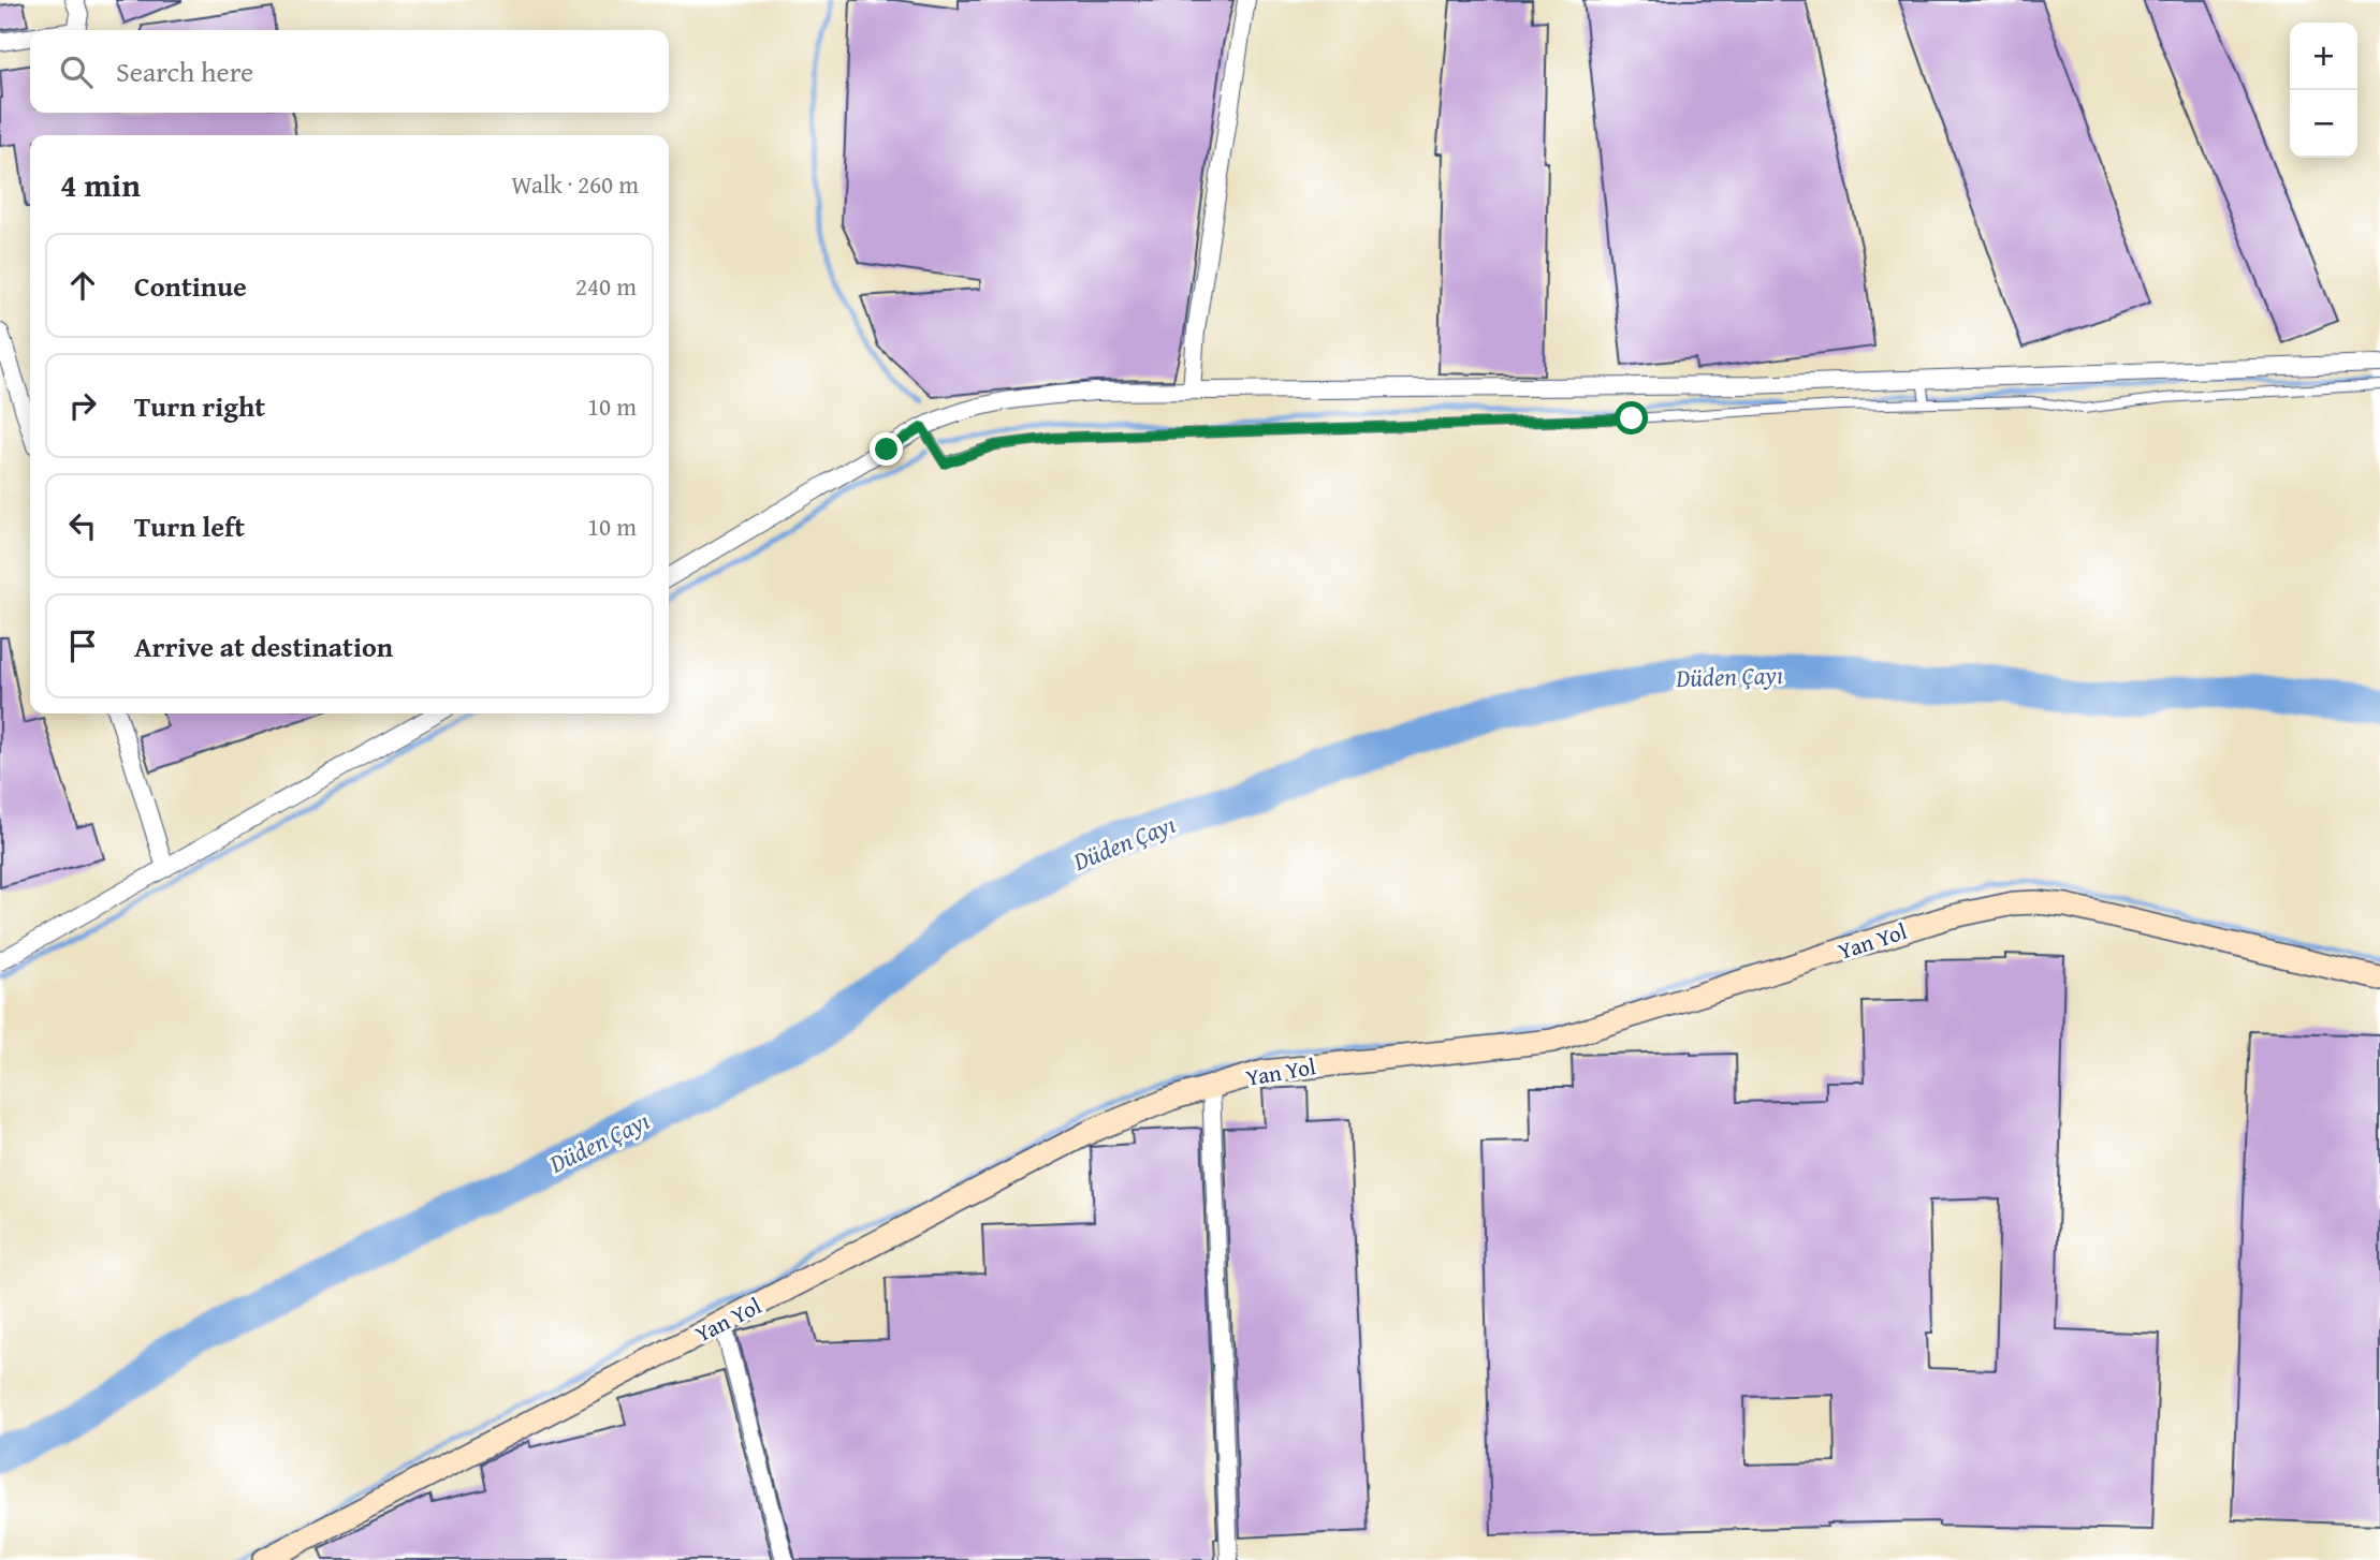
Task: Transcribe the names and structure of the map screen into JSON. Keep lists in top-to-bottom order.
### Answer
{
  "streets": {
    "street": ["Yan Yol"]
  },
  "water": ["Düden Çayı"],
  "page": {
    "map_buttons": ["+", "−"],
    "search": "Search here",
    "heading": ["4 min", "Walk · 260 m"],
    "list": [
      ["Continue", "240 m"],
      ["Turn right", "10 m"],
      ["Turn left", "10 m"],
      "Arrive at destination"
    ]
  }
}
